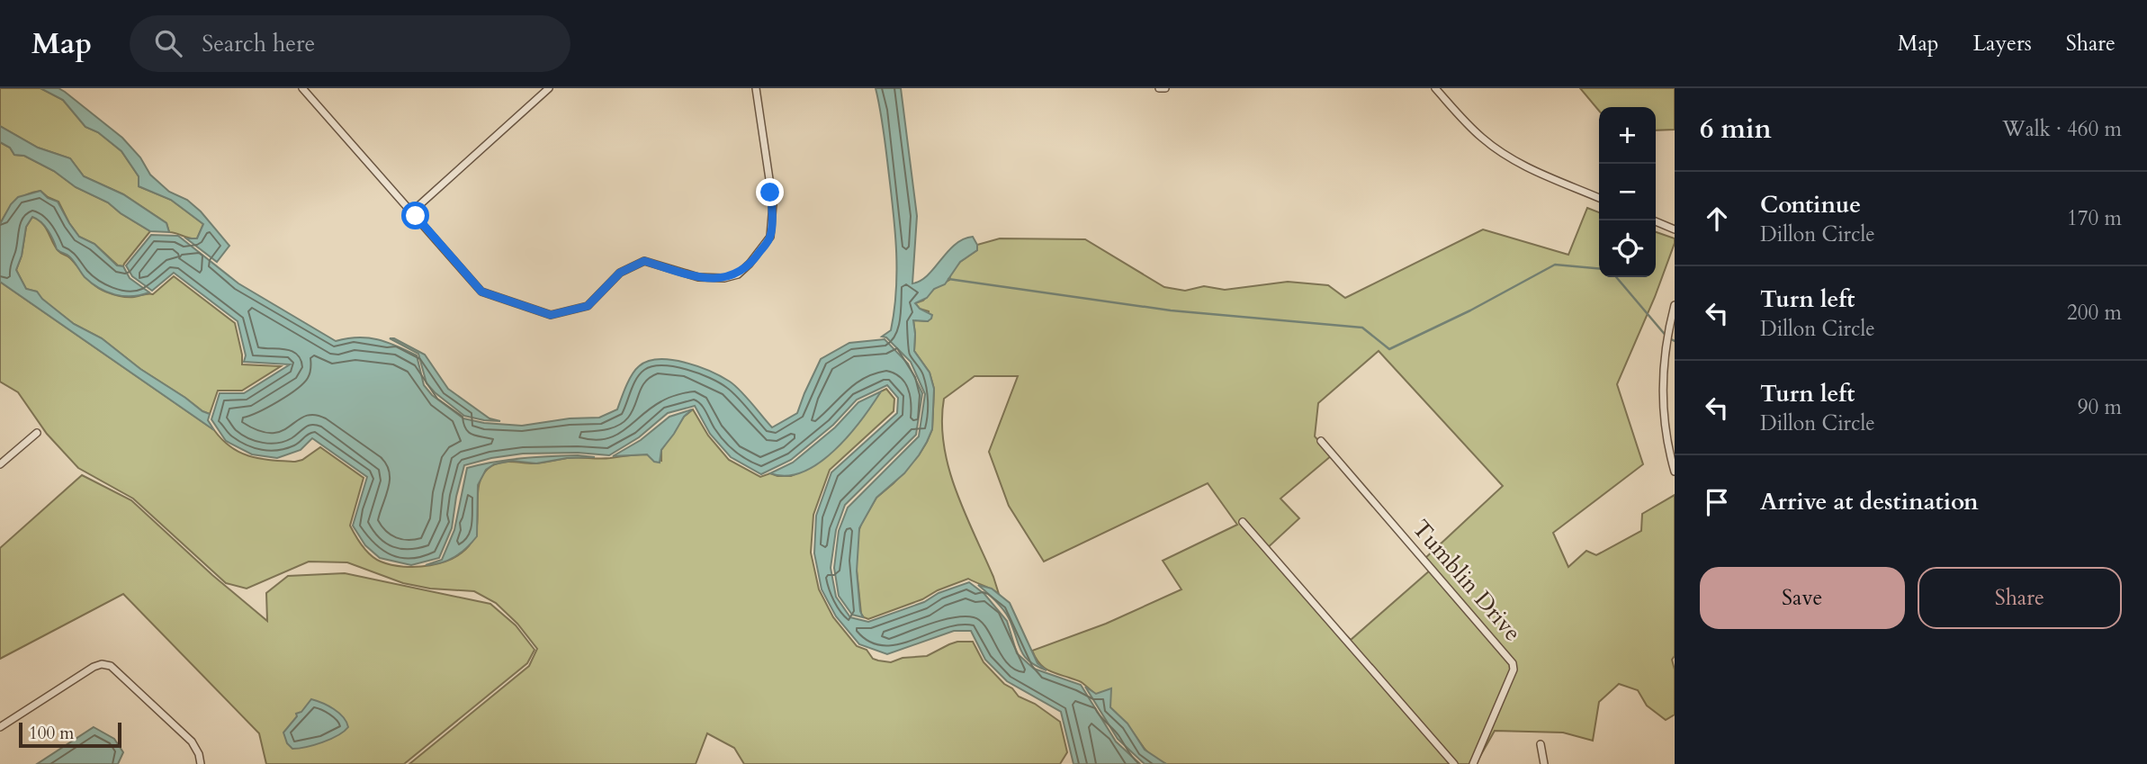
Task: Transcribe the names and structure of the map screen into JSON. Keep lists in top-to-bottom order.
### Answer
{
  "streets": {
    "street": ["Tumblin Drive"]
  },
  "scale_bar": "100 m",
  "page": {
    "header": "Map",
    "search": "Search here",
    "nav": ["Map", "Layers", "Share"],
    "heading": ["6 min", "Walk · 460 m"],
    "map_buttons": ["+", "−"],
    "list": [
      ["Continue", "Dillon Circle", "170 m"],
      ["Turn left", "Dillon Circle", "200 m"],
      ["Turn left", "Dillon Circle", "90 m"],
      "Arrive at destination"
    ],
    "buttons": ["Save", "Share"],
    "scale": "100 m"
  }
}
